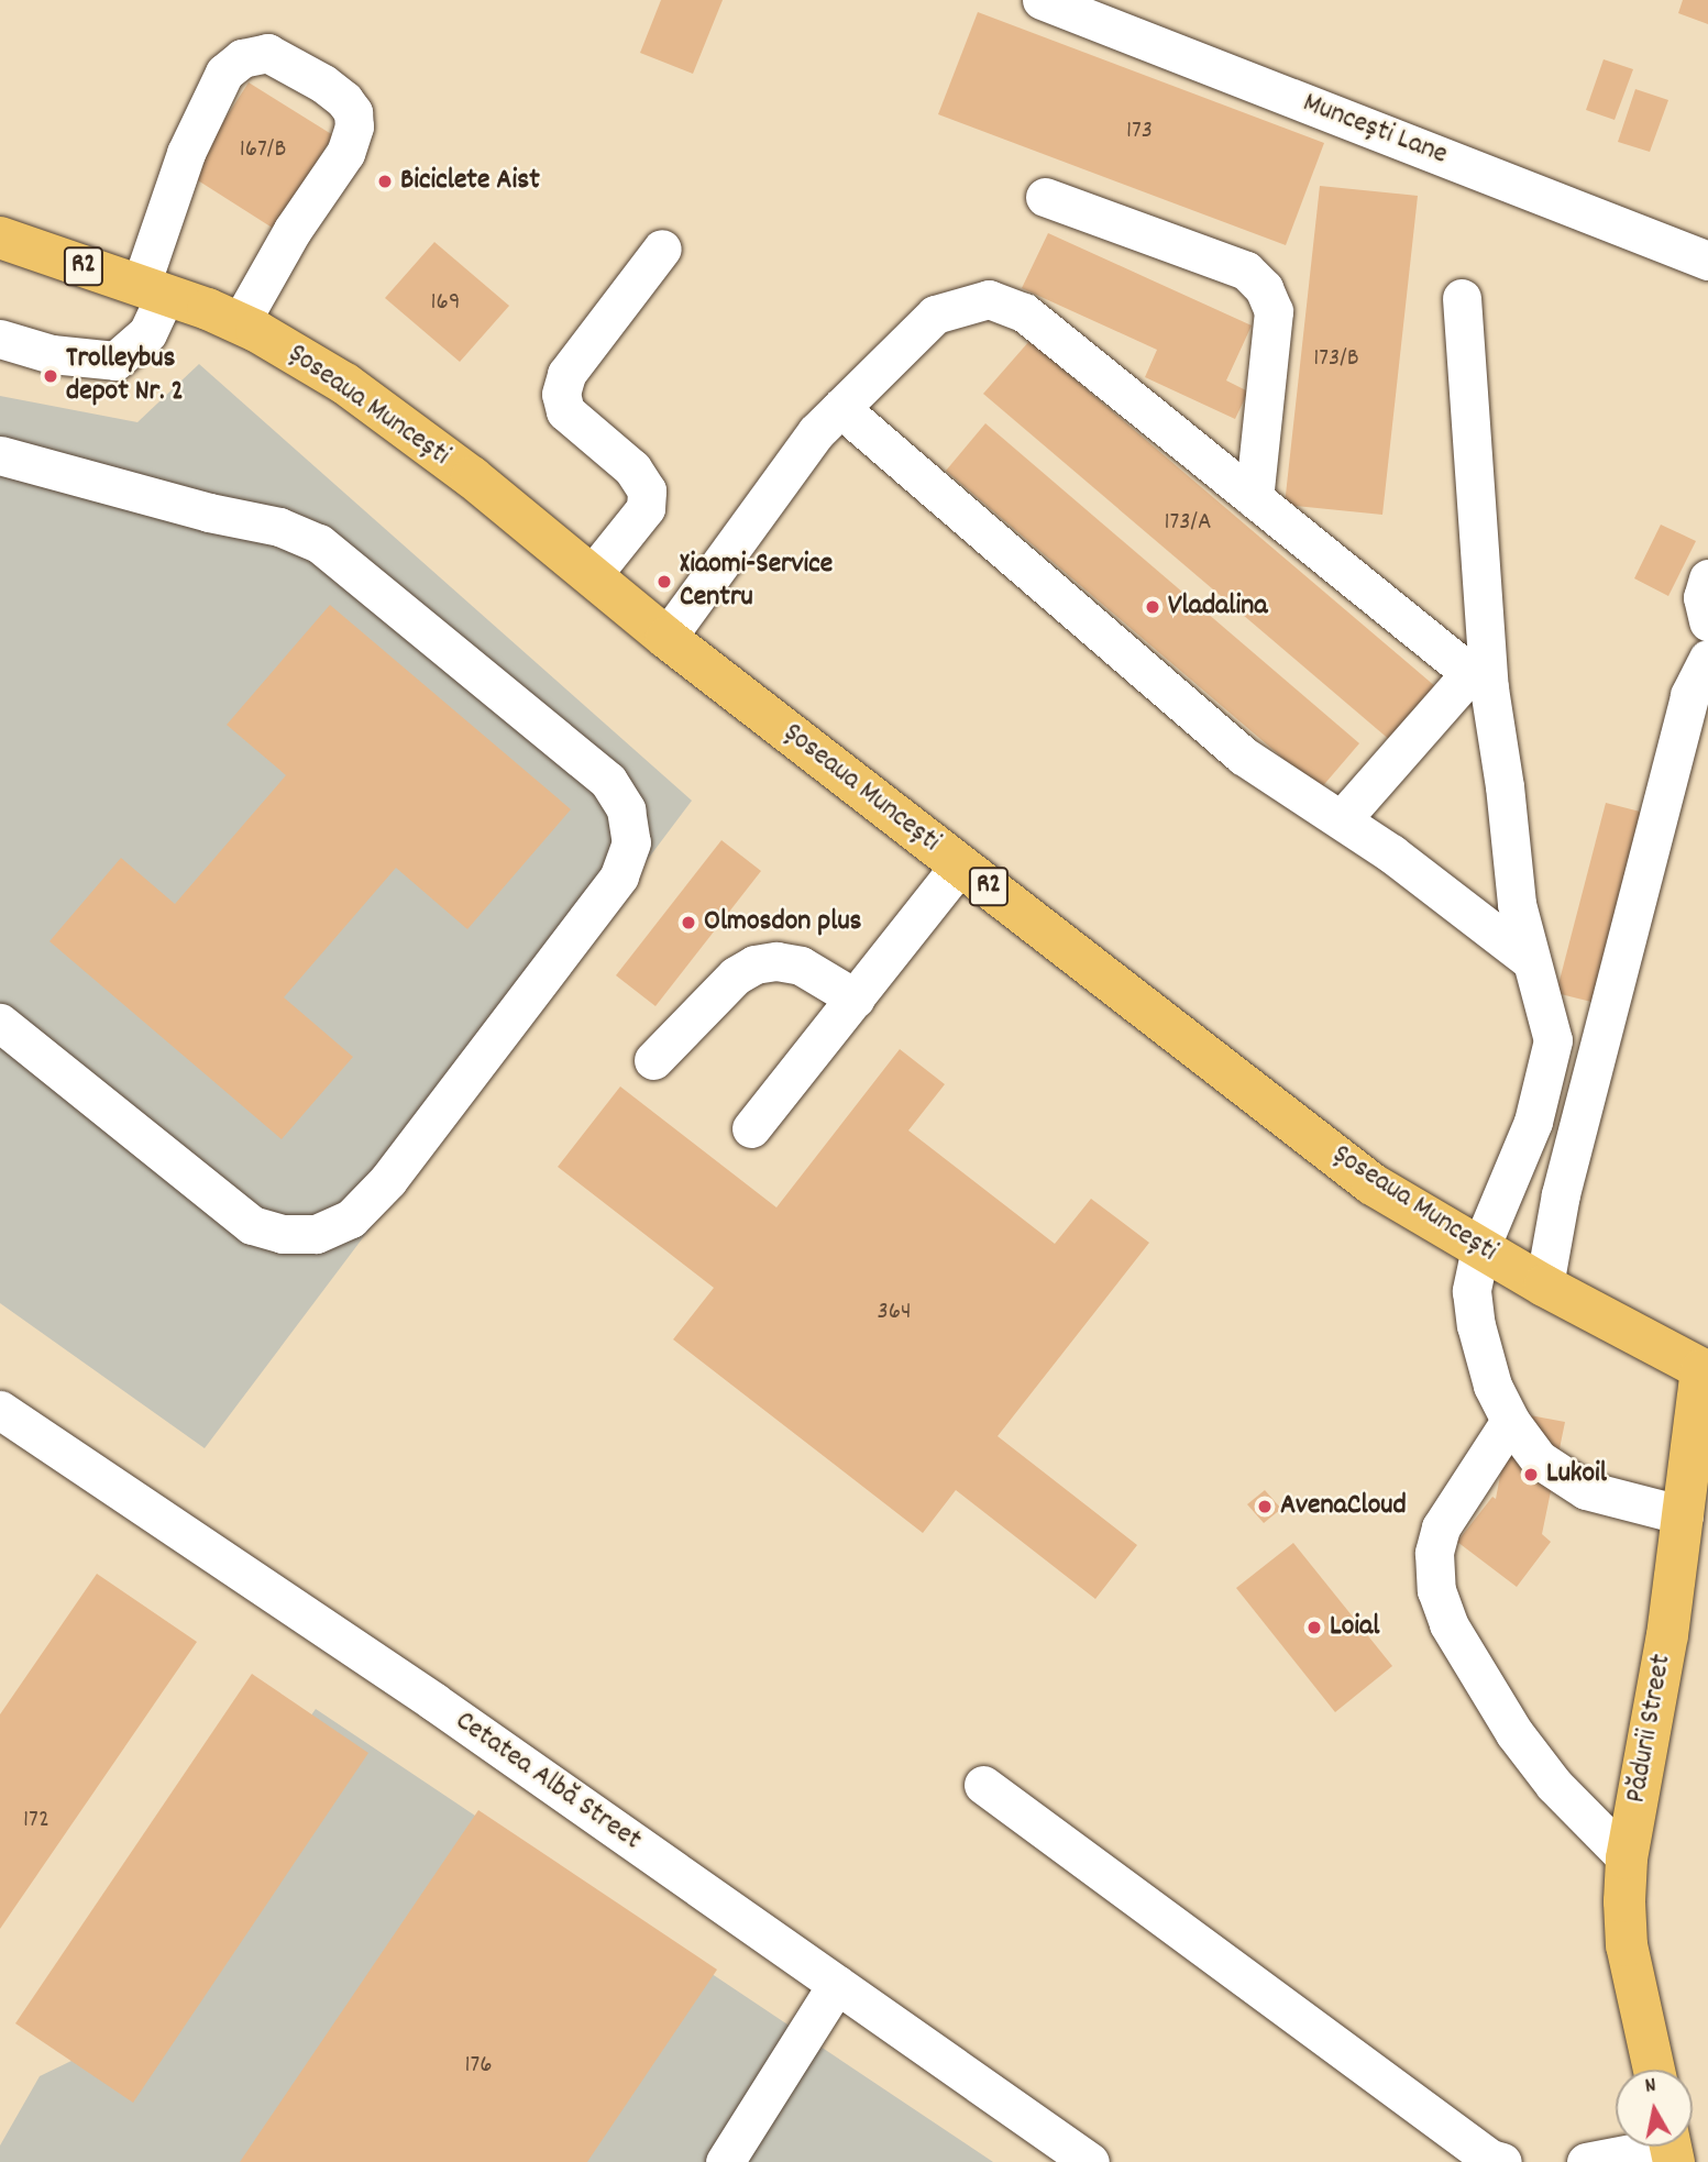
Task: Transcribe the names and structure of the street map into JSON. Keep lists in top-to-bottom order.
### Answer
{
  "streets": {
    "main road": ["R2", "Șoseaua Muncești", "Pădurii Street"],
    "street": ["Muncești Lane", "Cetatea Albă Street"]
  },
  "crossings": [
    ["Șoseaua Muncești", "Pădurii Street"]
  ],
  "places": [
    "Biciclete Aist",
    "Trolleybus depot Nr. 2",
    "Xiaomi-Service Centru",
    "Vladalina",
    "Olmosdon plus",
    "Lukoil",
    "AvenaCloud",
    "Loial"
  ],
  "house_numbers": [
    "173",
    "167/B",
    "169",
    "173/B",
    "173/A",
    "364",
    "172",
    "176"
  ],
  "north": "top"
}
